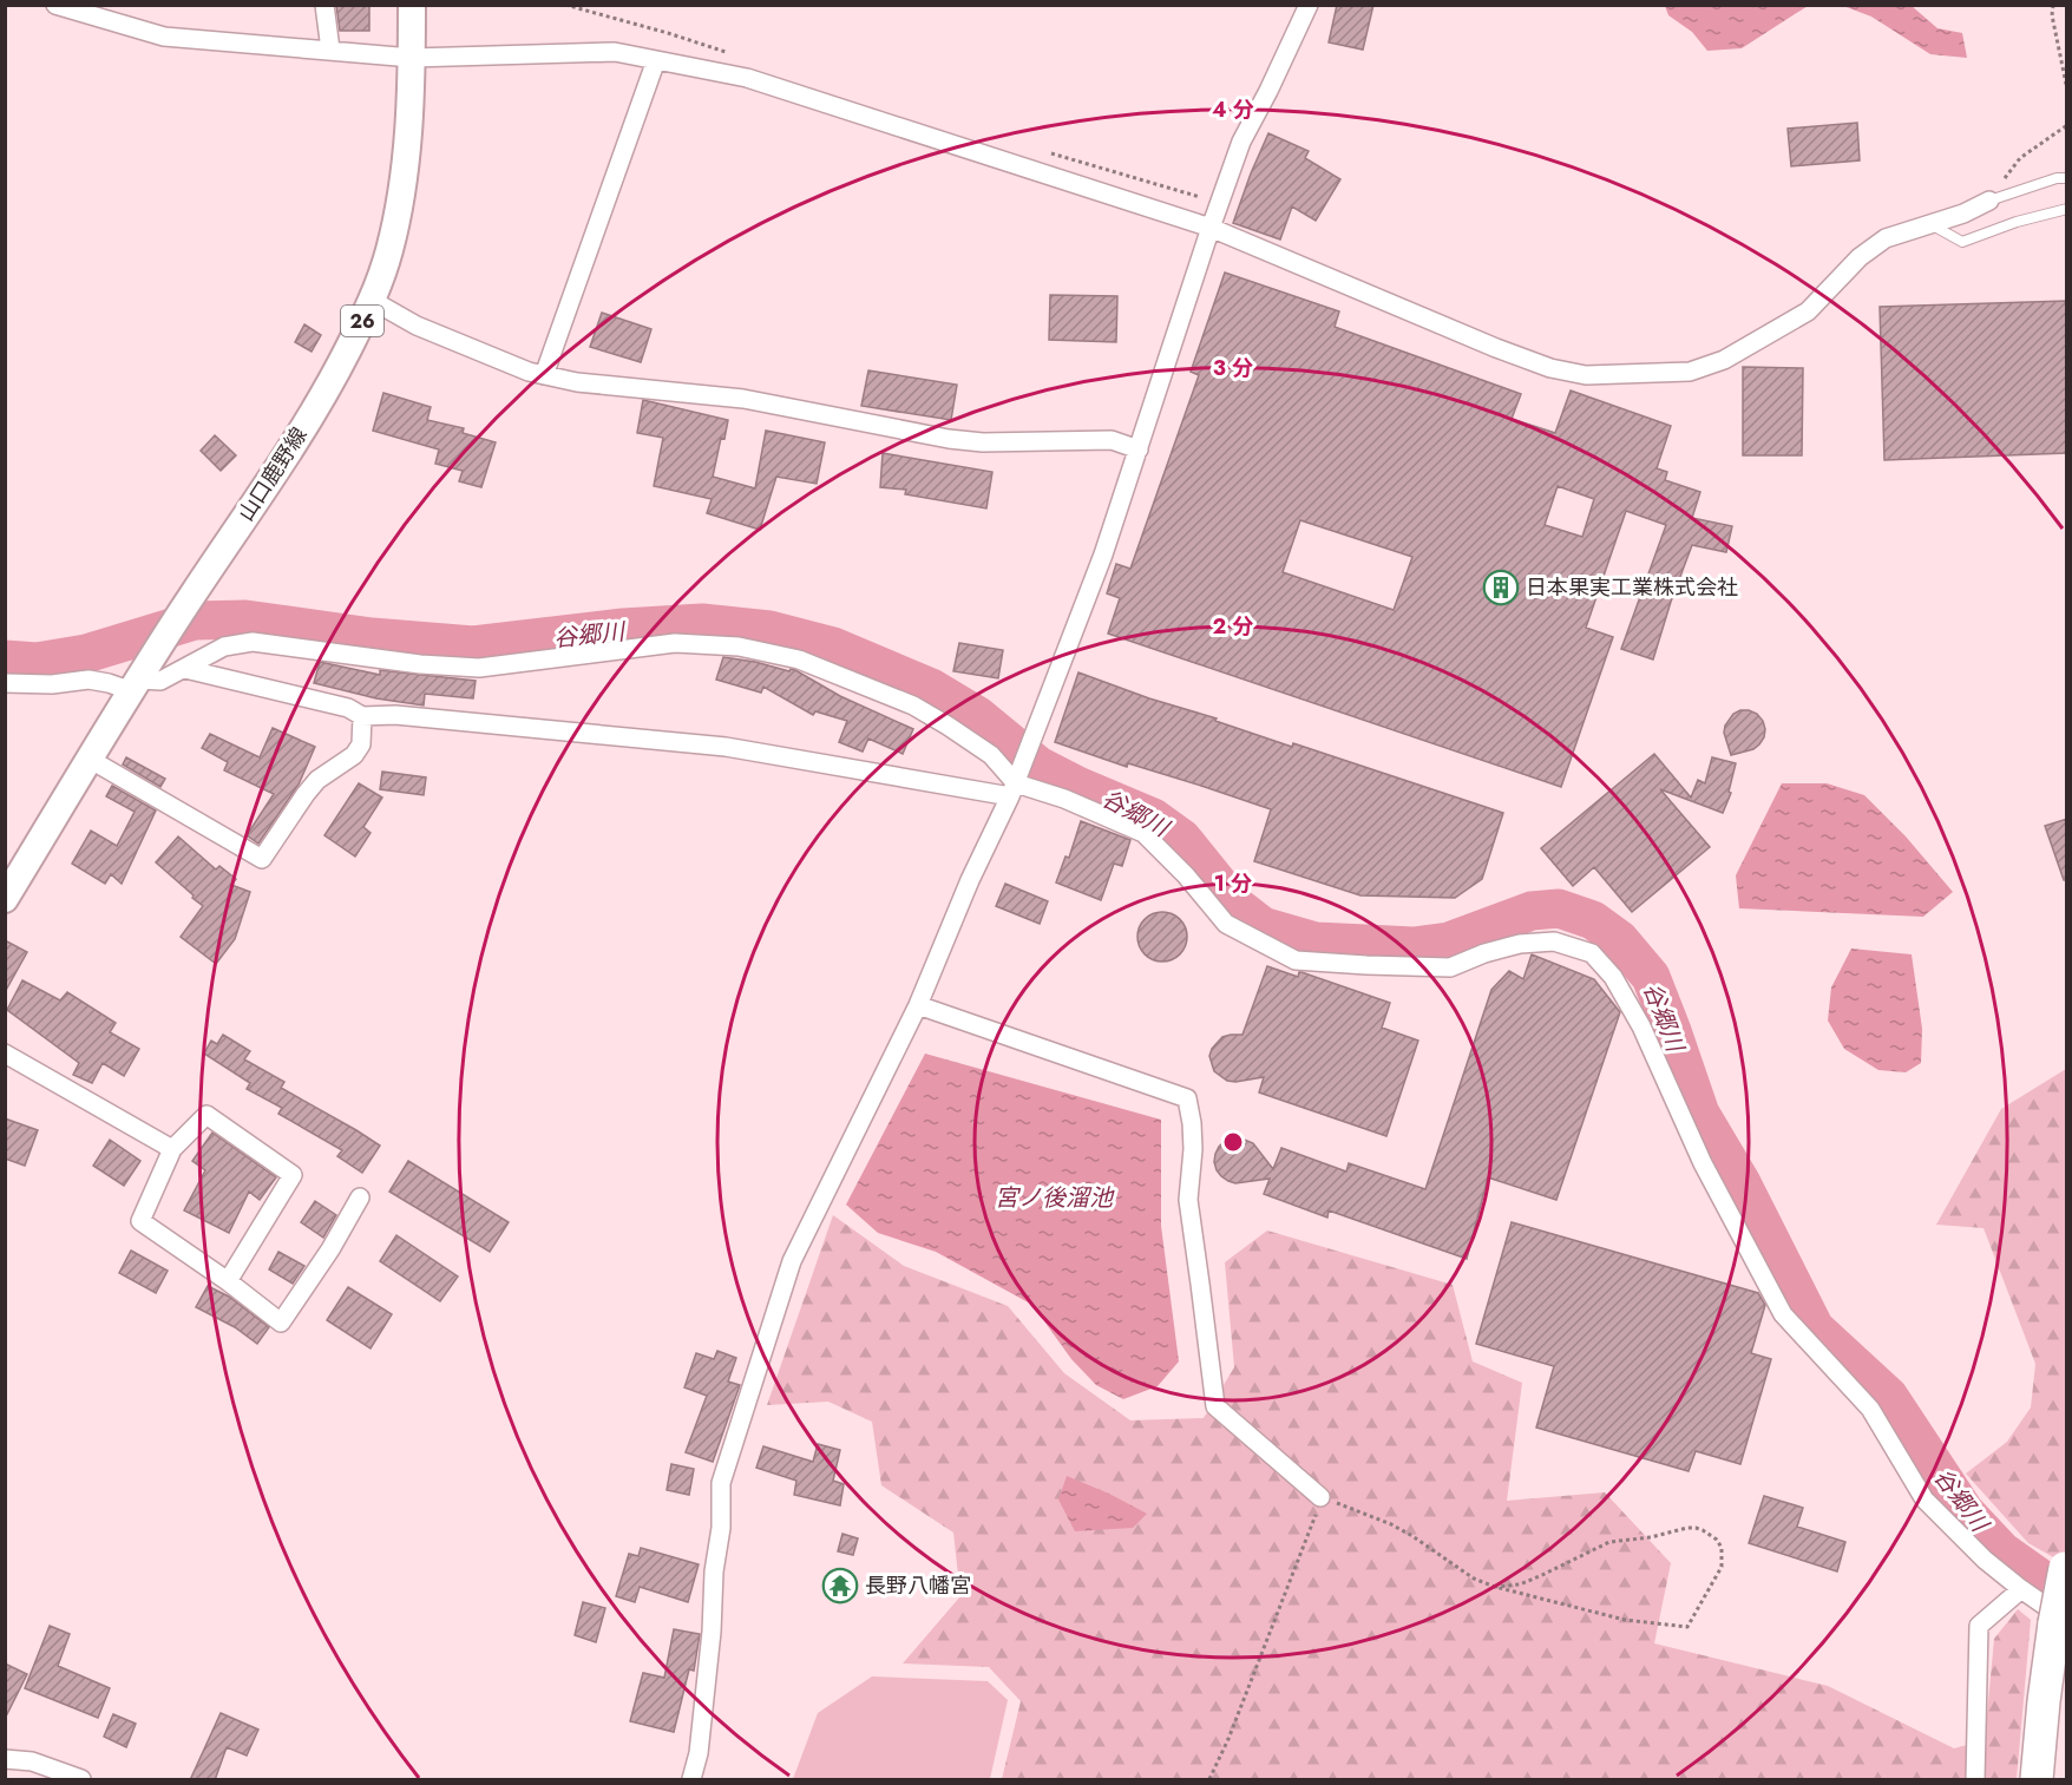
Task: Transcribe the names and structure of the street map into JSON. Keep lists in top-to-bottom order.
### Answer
{
  "streets": {
    "main road": ["26", "山口鹿野線"]
  },
  "water": ["谷郷川", "宮ノ後溜池"],
  "places": {
    "building": ["日本果実工業株式会社"],
    "temple": ["長野八幡宮"]
  },
  "rings": [
    "4 分",
    "3 分",
    "2 分",
    "1 分"
  ]
}
